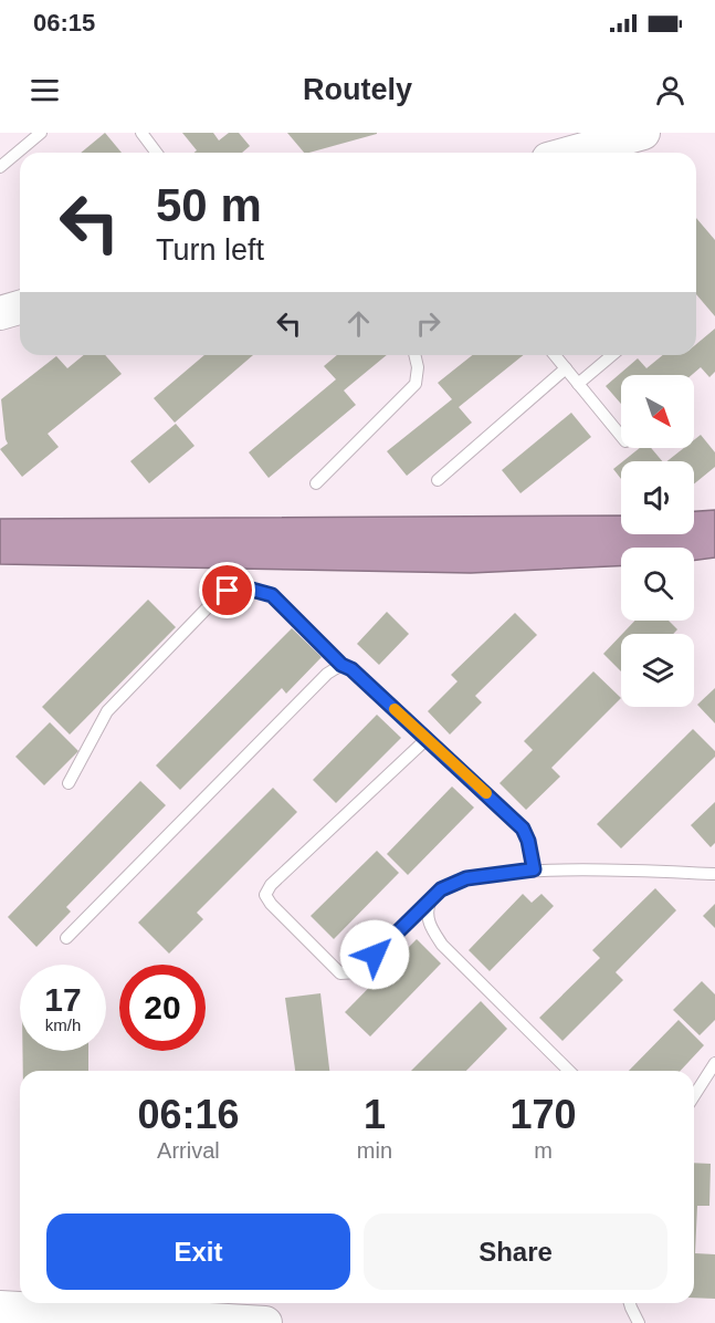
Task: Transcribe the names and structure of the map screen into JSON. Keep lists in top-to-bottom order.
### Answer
{
  "north": "bottom right",
  "page": {
    "status": "06:15",
    "header": "Routely",
    "turn": ["50 m", "Turn left"],
    "speed": "17 km/h",
    "limit": "20",
    "eta": [
      "06:16",
      "Arrival",
      "1",
      "min",
      "170",
      "m"
    ],
    "buttons": ["Exit", "Share"]
  }
}
